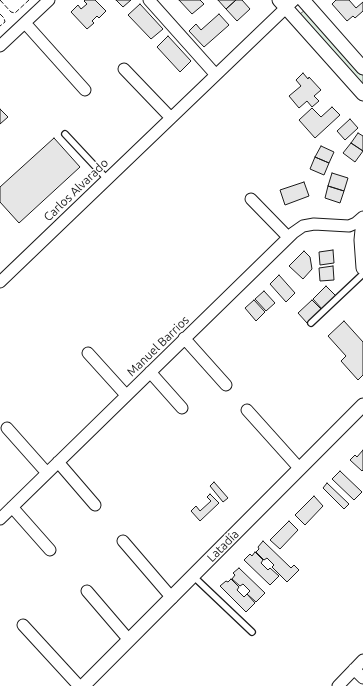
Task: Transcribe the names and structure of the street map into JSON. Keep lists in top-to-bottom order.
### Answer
{
  "streets": {
    "street": ["Carlos Alvarado", "Manuel Barrios", "Latadía"]
  }
}
